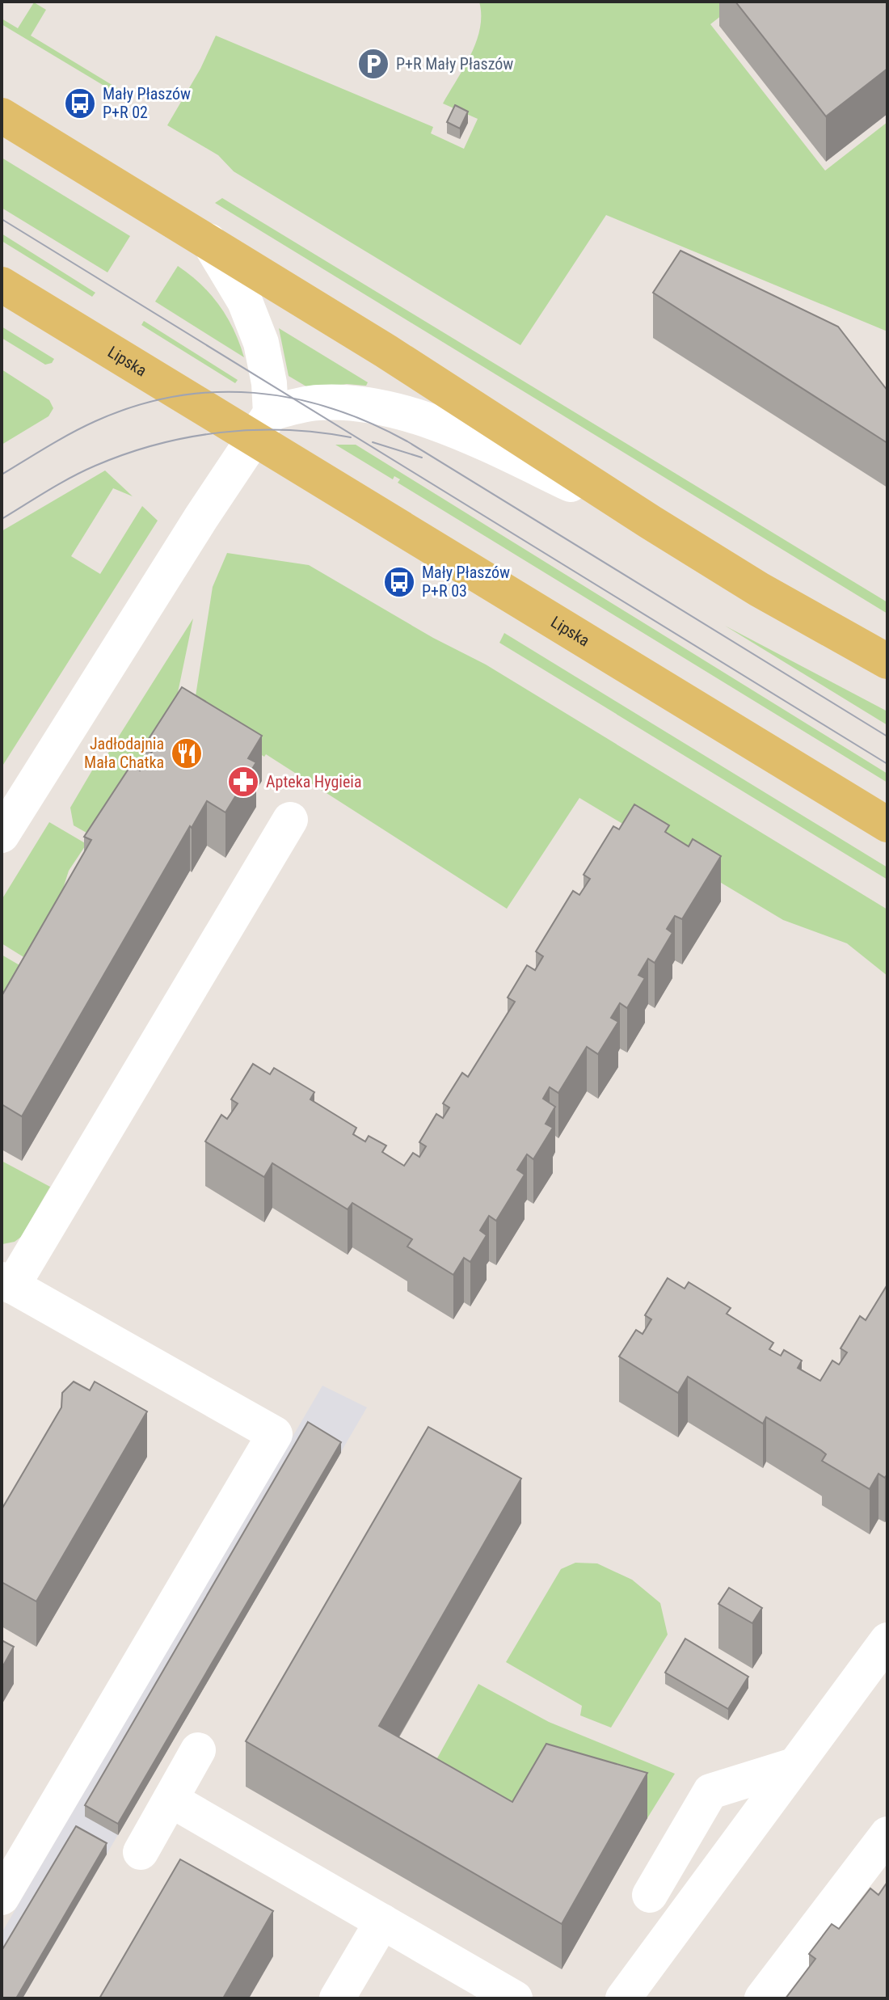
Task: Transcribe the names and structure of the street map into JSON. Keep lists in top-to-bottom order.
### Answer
{
  "streets": {
    "main road": ["Lipska"]
  },
  "places": {
    "parking": ["P+R Mały Płaszów"],
    "bus stop": ["Mały Płaszów P+R 02", "Mały Płaszów P+R 03"],
    "restaurant": ["Jadłodajnia Mała Chatka"],
    "pharmacy": ["Apteka Hygieia"]
  }
}
